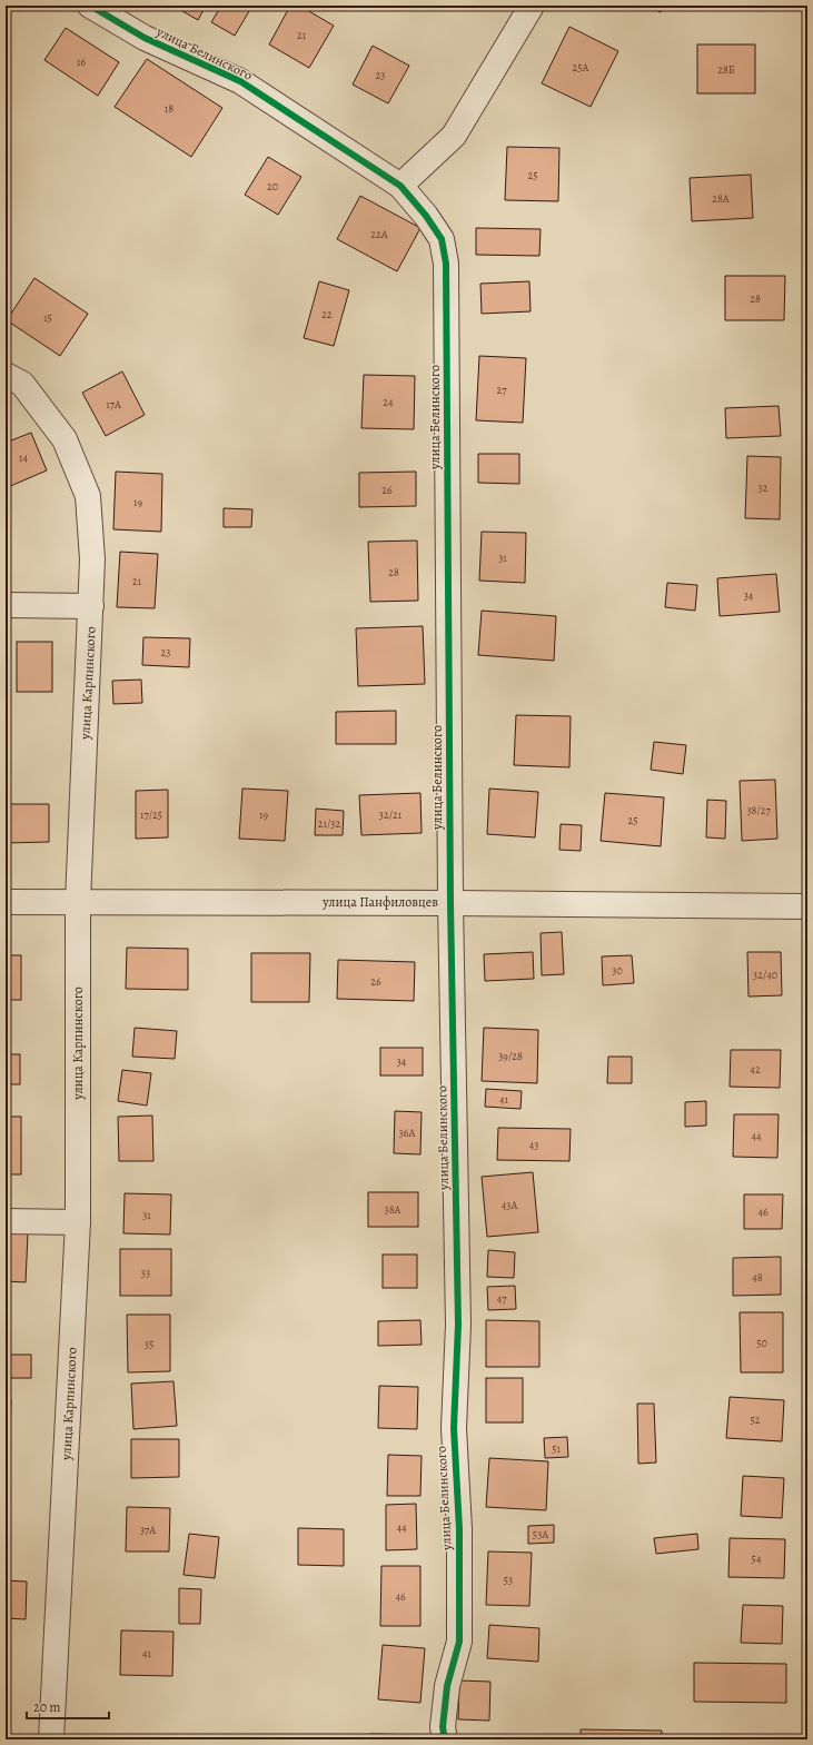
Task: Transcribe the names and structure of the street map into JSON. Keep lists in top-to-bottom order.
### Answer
{
  "streets": {
    "street": ["улица Белинского", "улица Карпинского", "улица Панфиловцев"]
  },
  "crossings": [
    ["улица Белинского", "улица Панфиловцев"],
    ["улица Карпинского", "улица Панфиловцев"]
  ],
  "house_numbers": [
    "21",
    "16",
    "25А",
    "28Б",
    "23",
    "18",
    "25",
    "20",
    "28А",
    "22А",
    "28",
    "22",
    "15",
    "27",
    "24",
    "17А",
    "14",
    "32",
    "26",
    "19",
    "31",
    "28",
    "21",
    "34",
    "23",
    "38/27",
    "17/25",
    "19",
    "32/21",
    "25",
    "21/32",
    "30",
    "32/40",
    "26",
    "39/28",
    "34",
    "42",
    "41",
    "36А",
    "44",
    "43",
    "43А",
    "38А",
    "46",
    "31",
    "33",
    "48",
    "47",
    "50",
    "35",
    "52",
    "51",
    "44",
    "37А",
    "53А",
    "54",
    "53",
    "46",
    "41"
  ],
  "scale_bar": "20 m"
}
